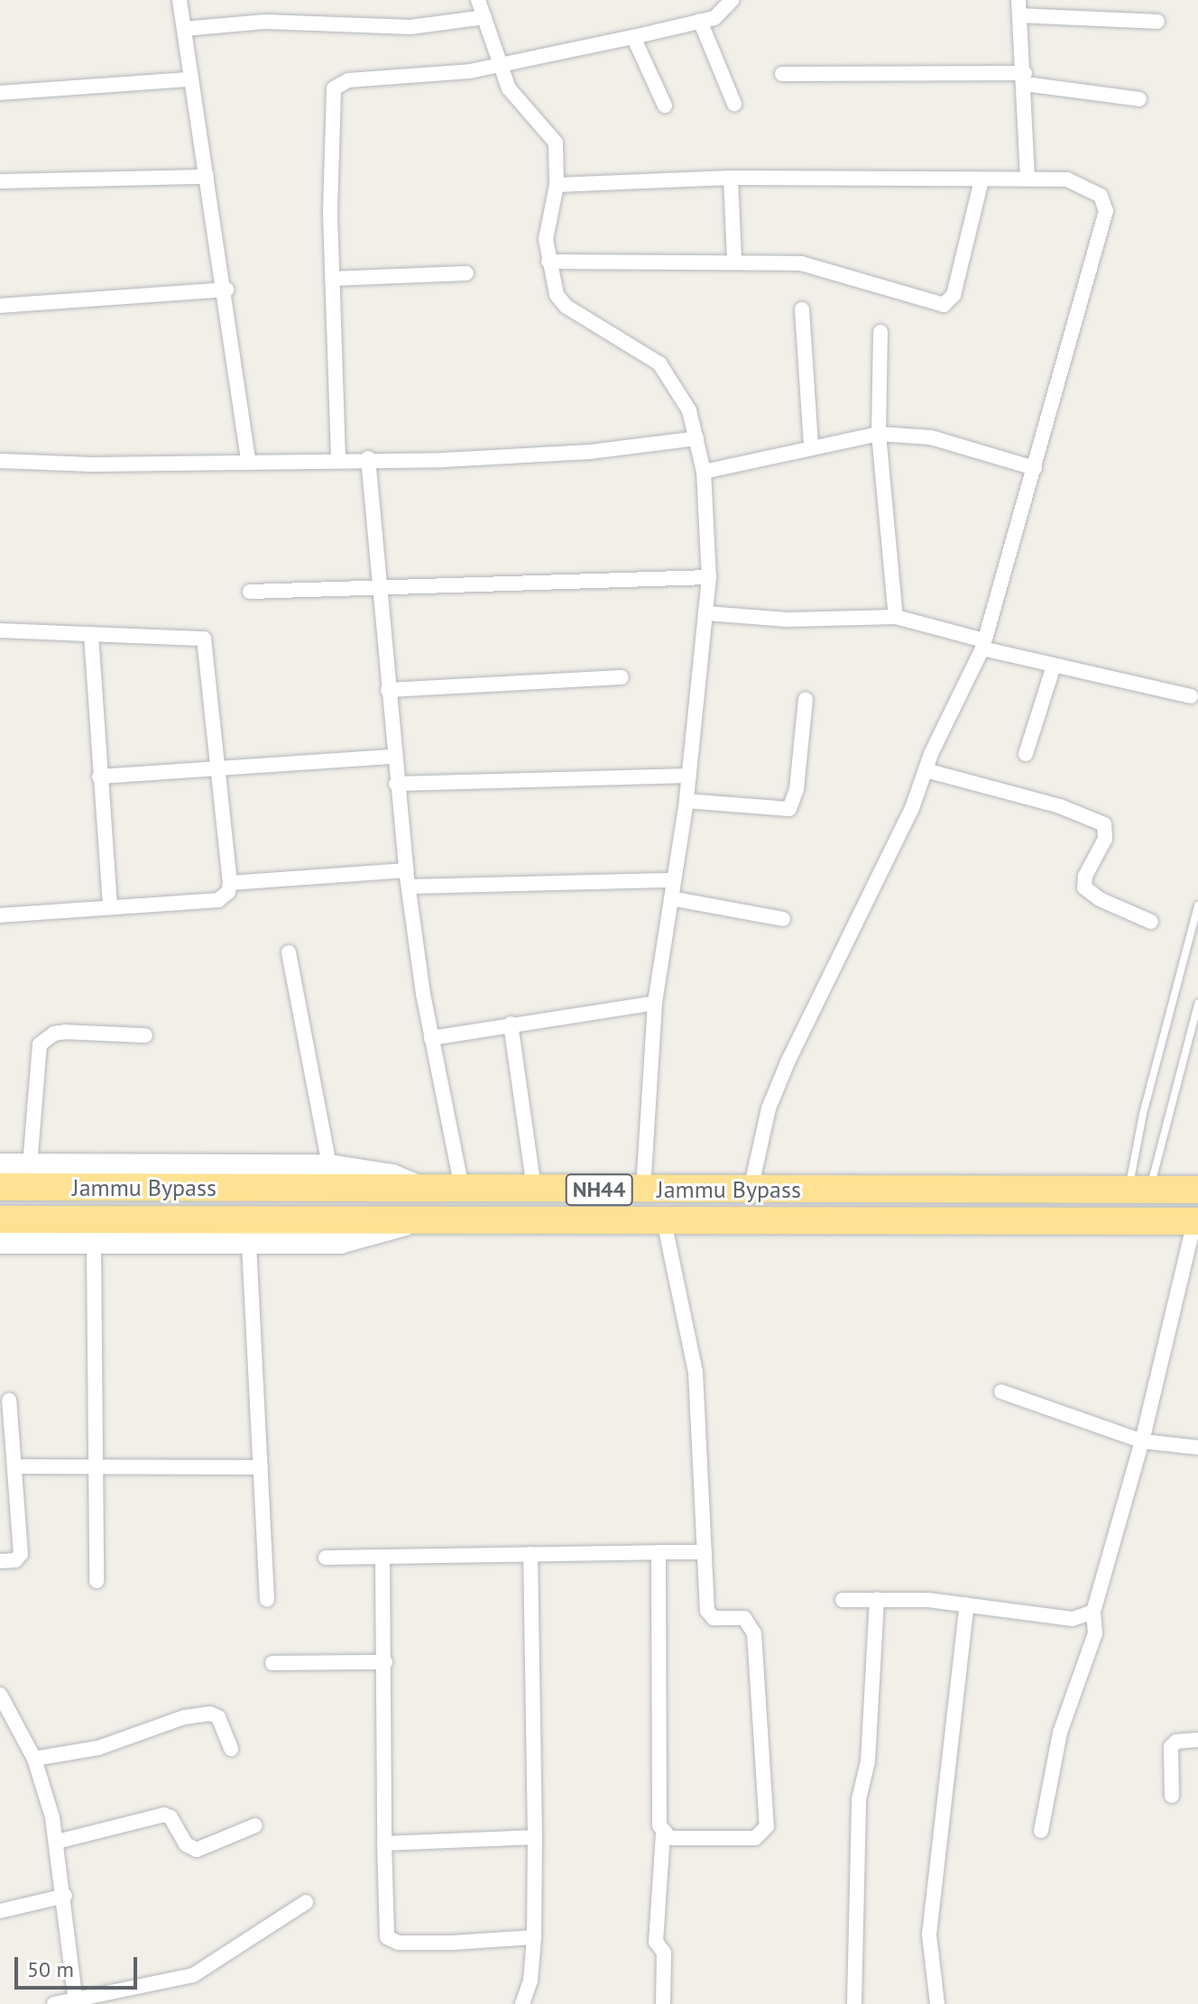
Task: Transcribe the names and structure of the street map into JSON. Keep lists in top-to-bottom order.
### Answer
{
  "streets": {
    "highway": ["Jammu Bypass", "NH44"]
  },
  "scale_bar": "50 m"
}
